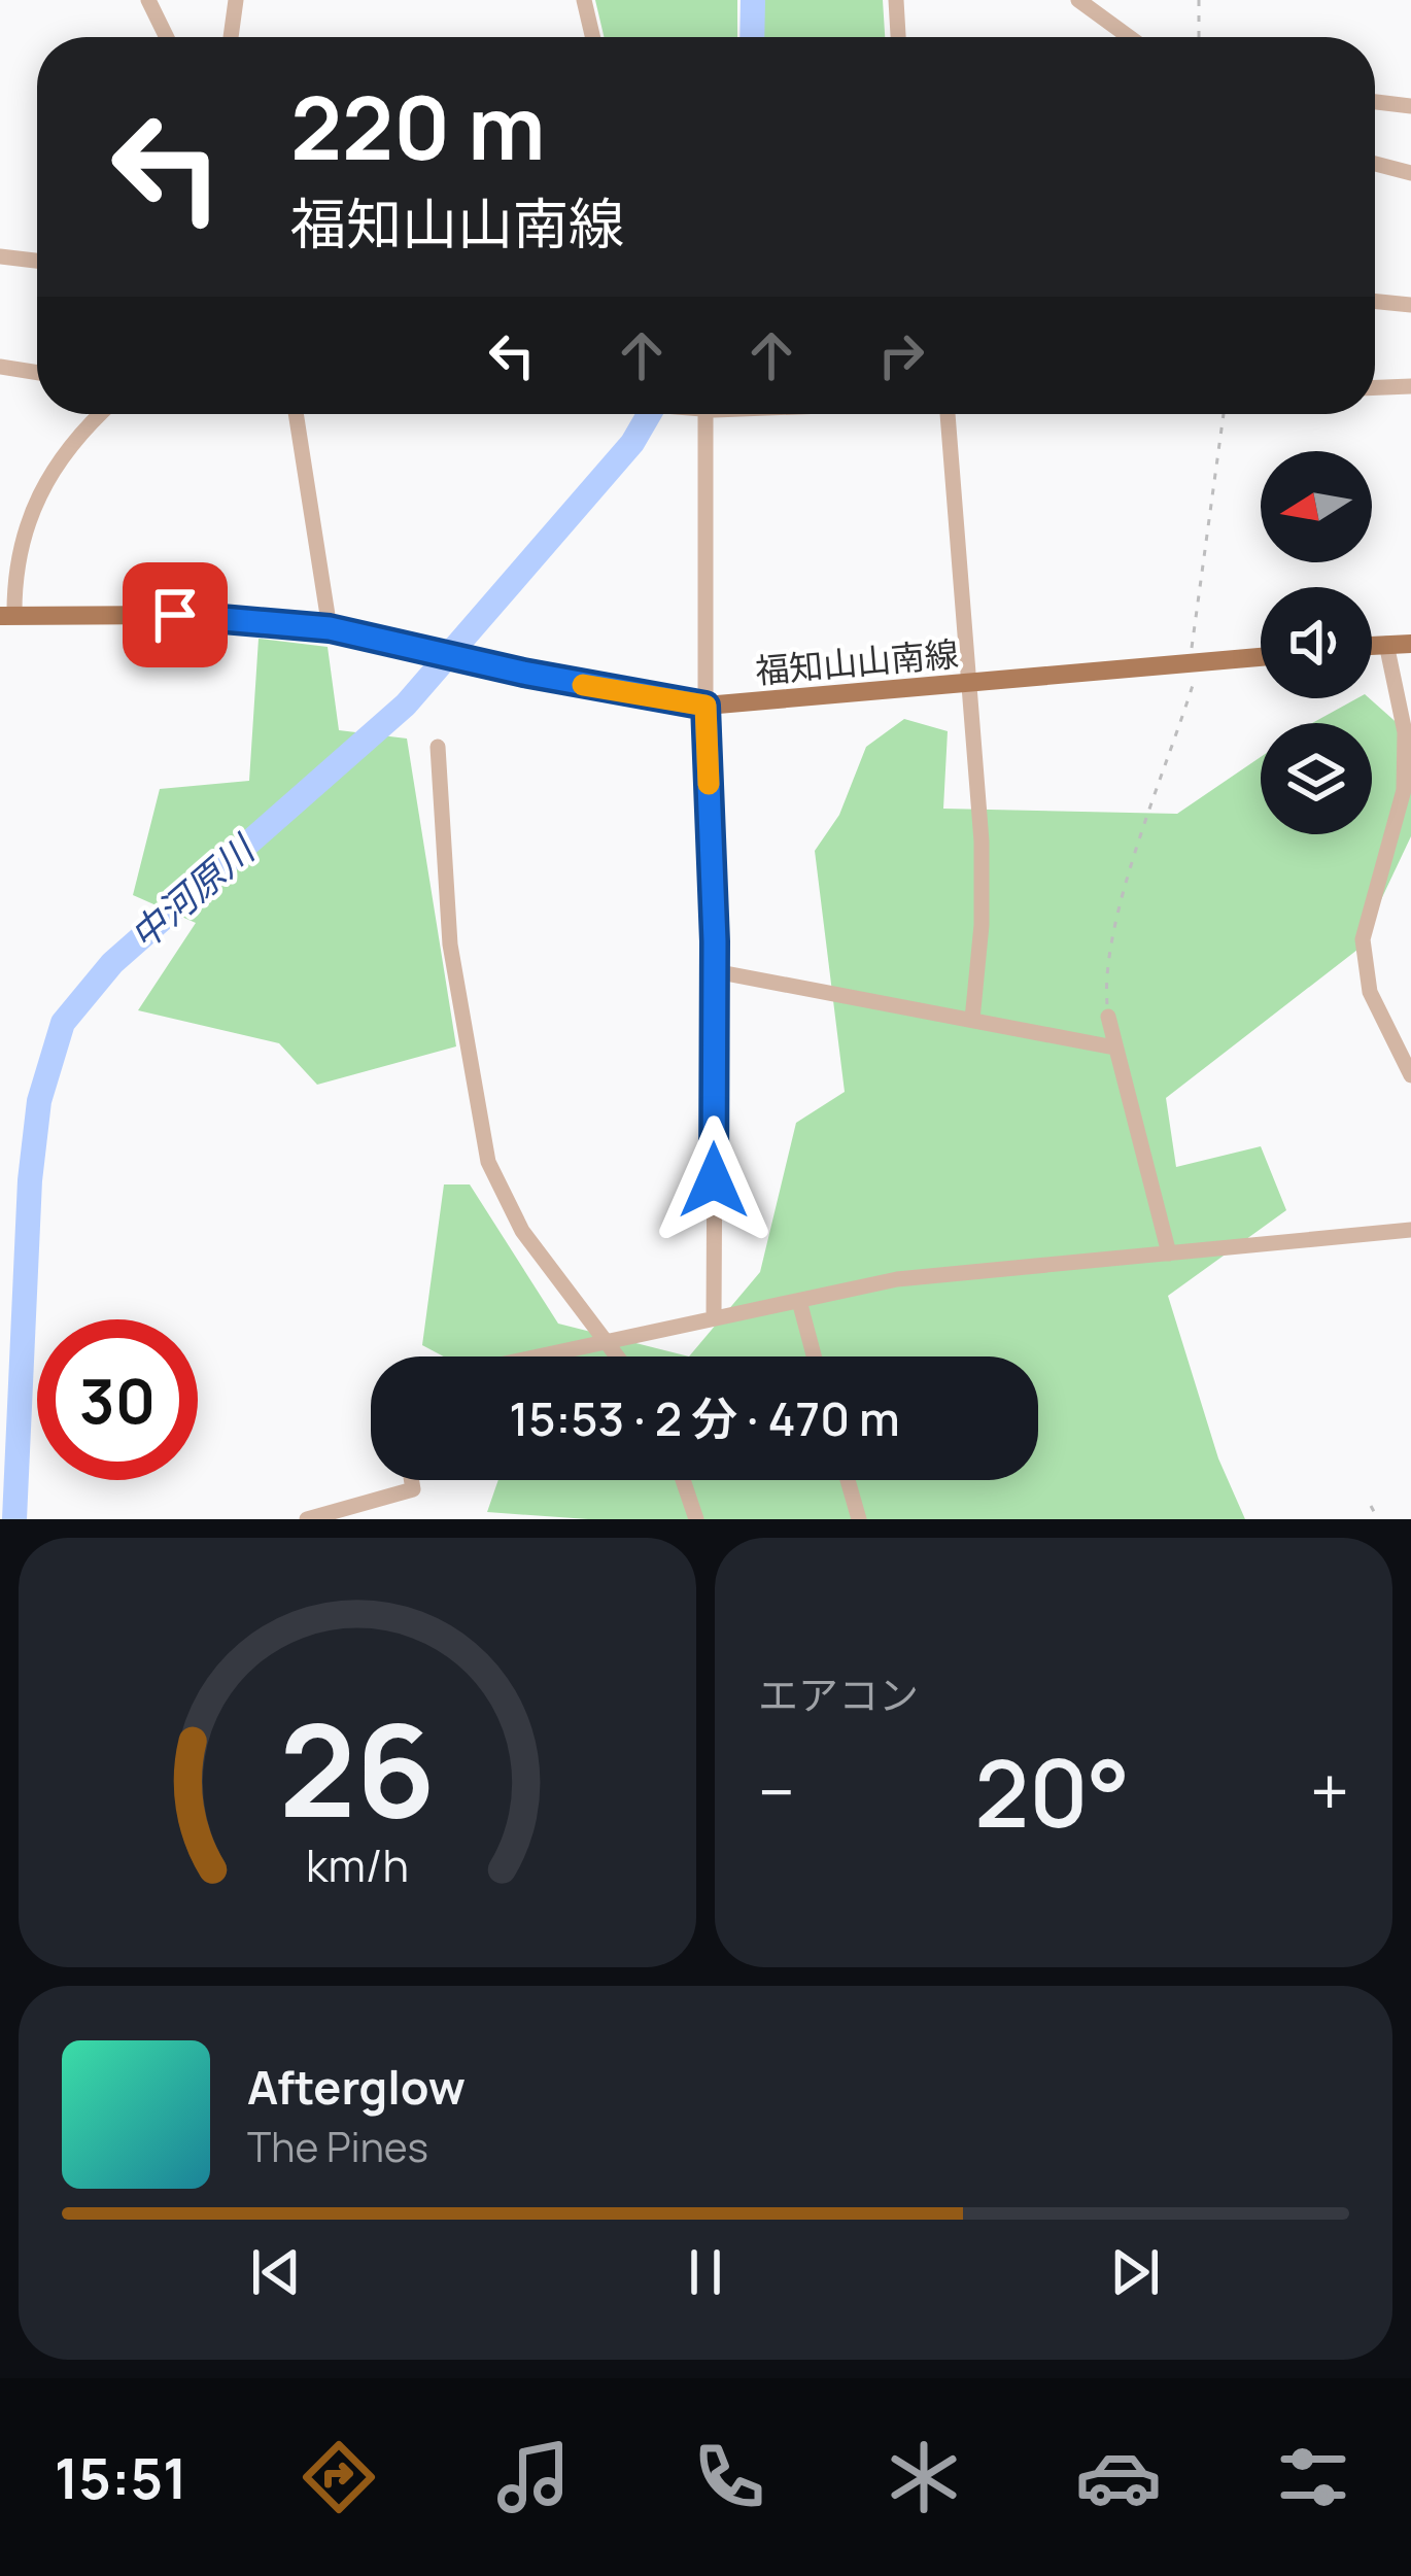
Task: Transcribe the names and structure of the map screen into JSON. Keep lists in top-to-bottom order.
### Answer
{
  "streets": {
    "main road": ["福知山山南線"]
  },
  "water": ["中河原川"],
  "north": "left",
  "page": {
    "turn": ["220 m", "福知山山南線"],
    "limit": "30",
    "trip": "15:53 · 2 分 · 470 m",
    "tile": "エアコン",
    "heat": ["−", "20°", "+"],
    "song": ["Afterglow", "The Pines"],
    "tabs": "15:51",
    "gauge": ["26", "km/h"]
  }
}
